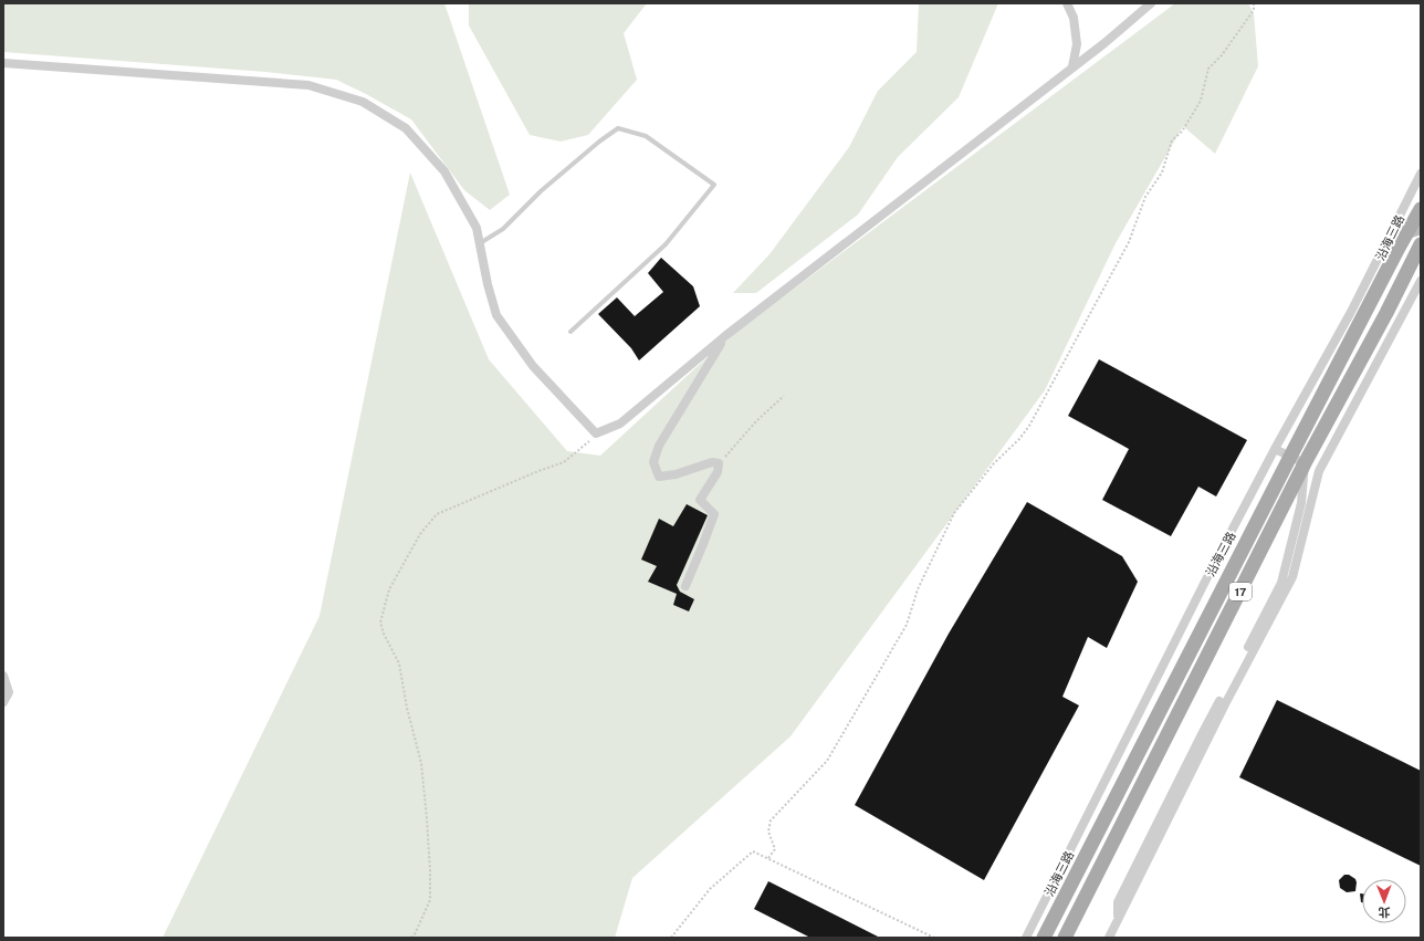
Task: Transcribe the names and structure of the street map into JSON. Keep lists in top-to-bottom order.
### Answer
{
  "streets": {
    "main road": ["沿海三路", "17"]
  },
  "north": "bottom"
}
